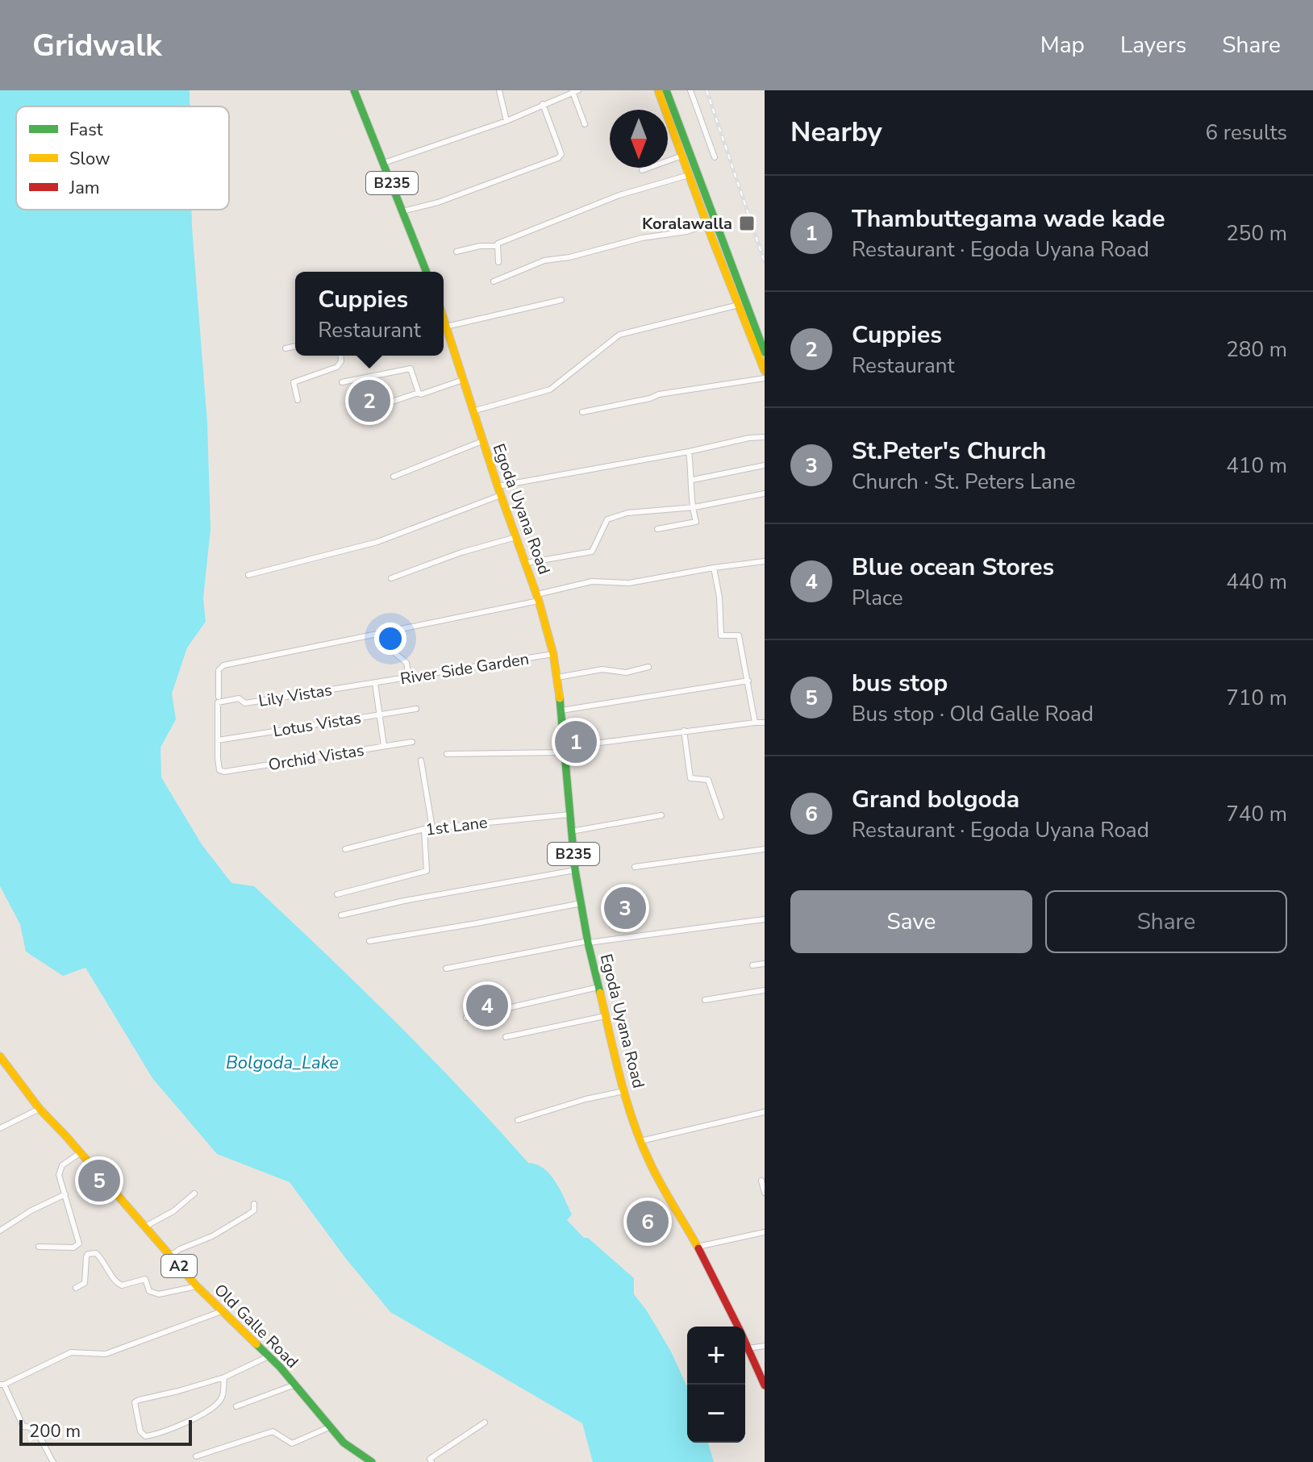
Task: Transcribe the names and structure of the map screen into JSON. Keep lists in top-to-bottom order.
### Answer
{
  "streets": {
    "main road": [
      "B235",
      "Egoda Uyana Road",
      "A2",
      "Old Galle Road"
    ],
    "street": [
      "River Side Garden",
      "Lily Vistas",
      "Lotus Vistas",
      "Orchid Vistas",
      "1st Lane"
    ]
  },
  "crossings": [
    ["Egoda Uyana Road", "River Side Garden"],
    ["Egoda Uyana Road", "1st Lane"],
    ["River Side Garden", "Lily Vistas"],
    ["Lotus Vistas", "Orchid Vistas"]
  ],
  "water": ["Bolgoda_Lake"],
  "places": {
    "transit": ["Koralawalla"]
  },
  "legend": ["Fast", "Slow", "Jam"],
  "scale_bar": "200 m",
  "north": "bottom",
  "page": {
    "header": "Gridwalk",
    "nav": ["Map", "Layers", "Share"],
    "heading": ["Nearby", "6 results"],
    "list": [
      {
        "mark": "1",
        "name": "Thambuttegama wade kade",
        "note": "Restaurant · Egoda Uyana Road",
        "value": "250 m"
      },
      {
        "mark": "2",
        "name": "Cuppies",
        "note": "Restaurant",
        "value": "280 m"
      },
      {
        "mark": "3",
        "name": "St.Peter's Church",
        "note": "Church · St. Peters Lane",
        "value": "410 m"
      },
      {
        "mark": "4",
        "name": "Blue ocean Stores",
        "note": "Place",
        "value": "440 m"
      },
      {
        "mark": "5",
        "name": "bus stop",
        "note": "Bus stop · Old Galle Road",
        "value": "710 m"
      },
      {
        "mark": "6",
        "name": "Grand bolgoda",
        "note": "Restaurant · Egoda Uyana Road",
        "value": "740 m"
      }
    ],
    "popup": ["Cuppies", "Restaurant"],
    "pins": [
      "2",
      "1",
      "3",
      "4",
      "5",
      "6"
    ],
    "buttons": ["Save", "Share"],
    "map_buttons": ["+", "−"],
    "scale": "200 m"
  }
}
